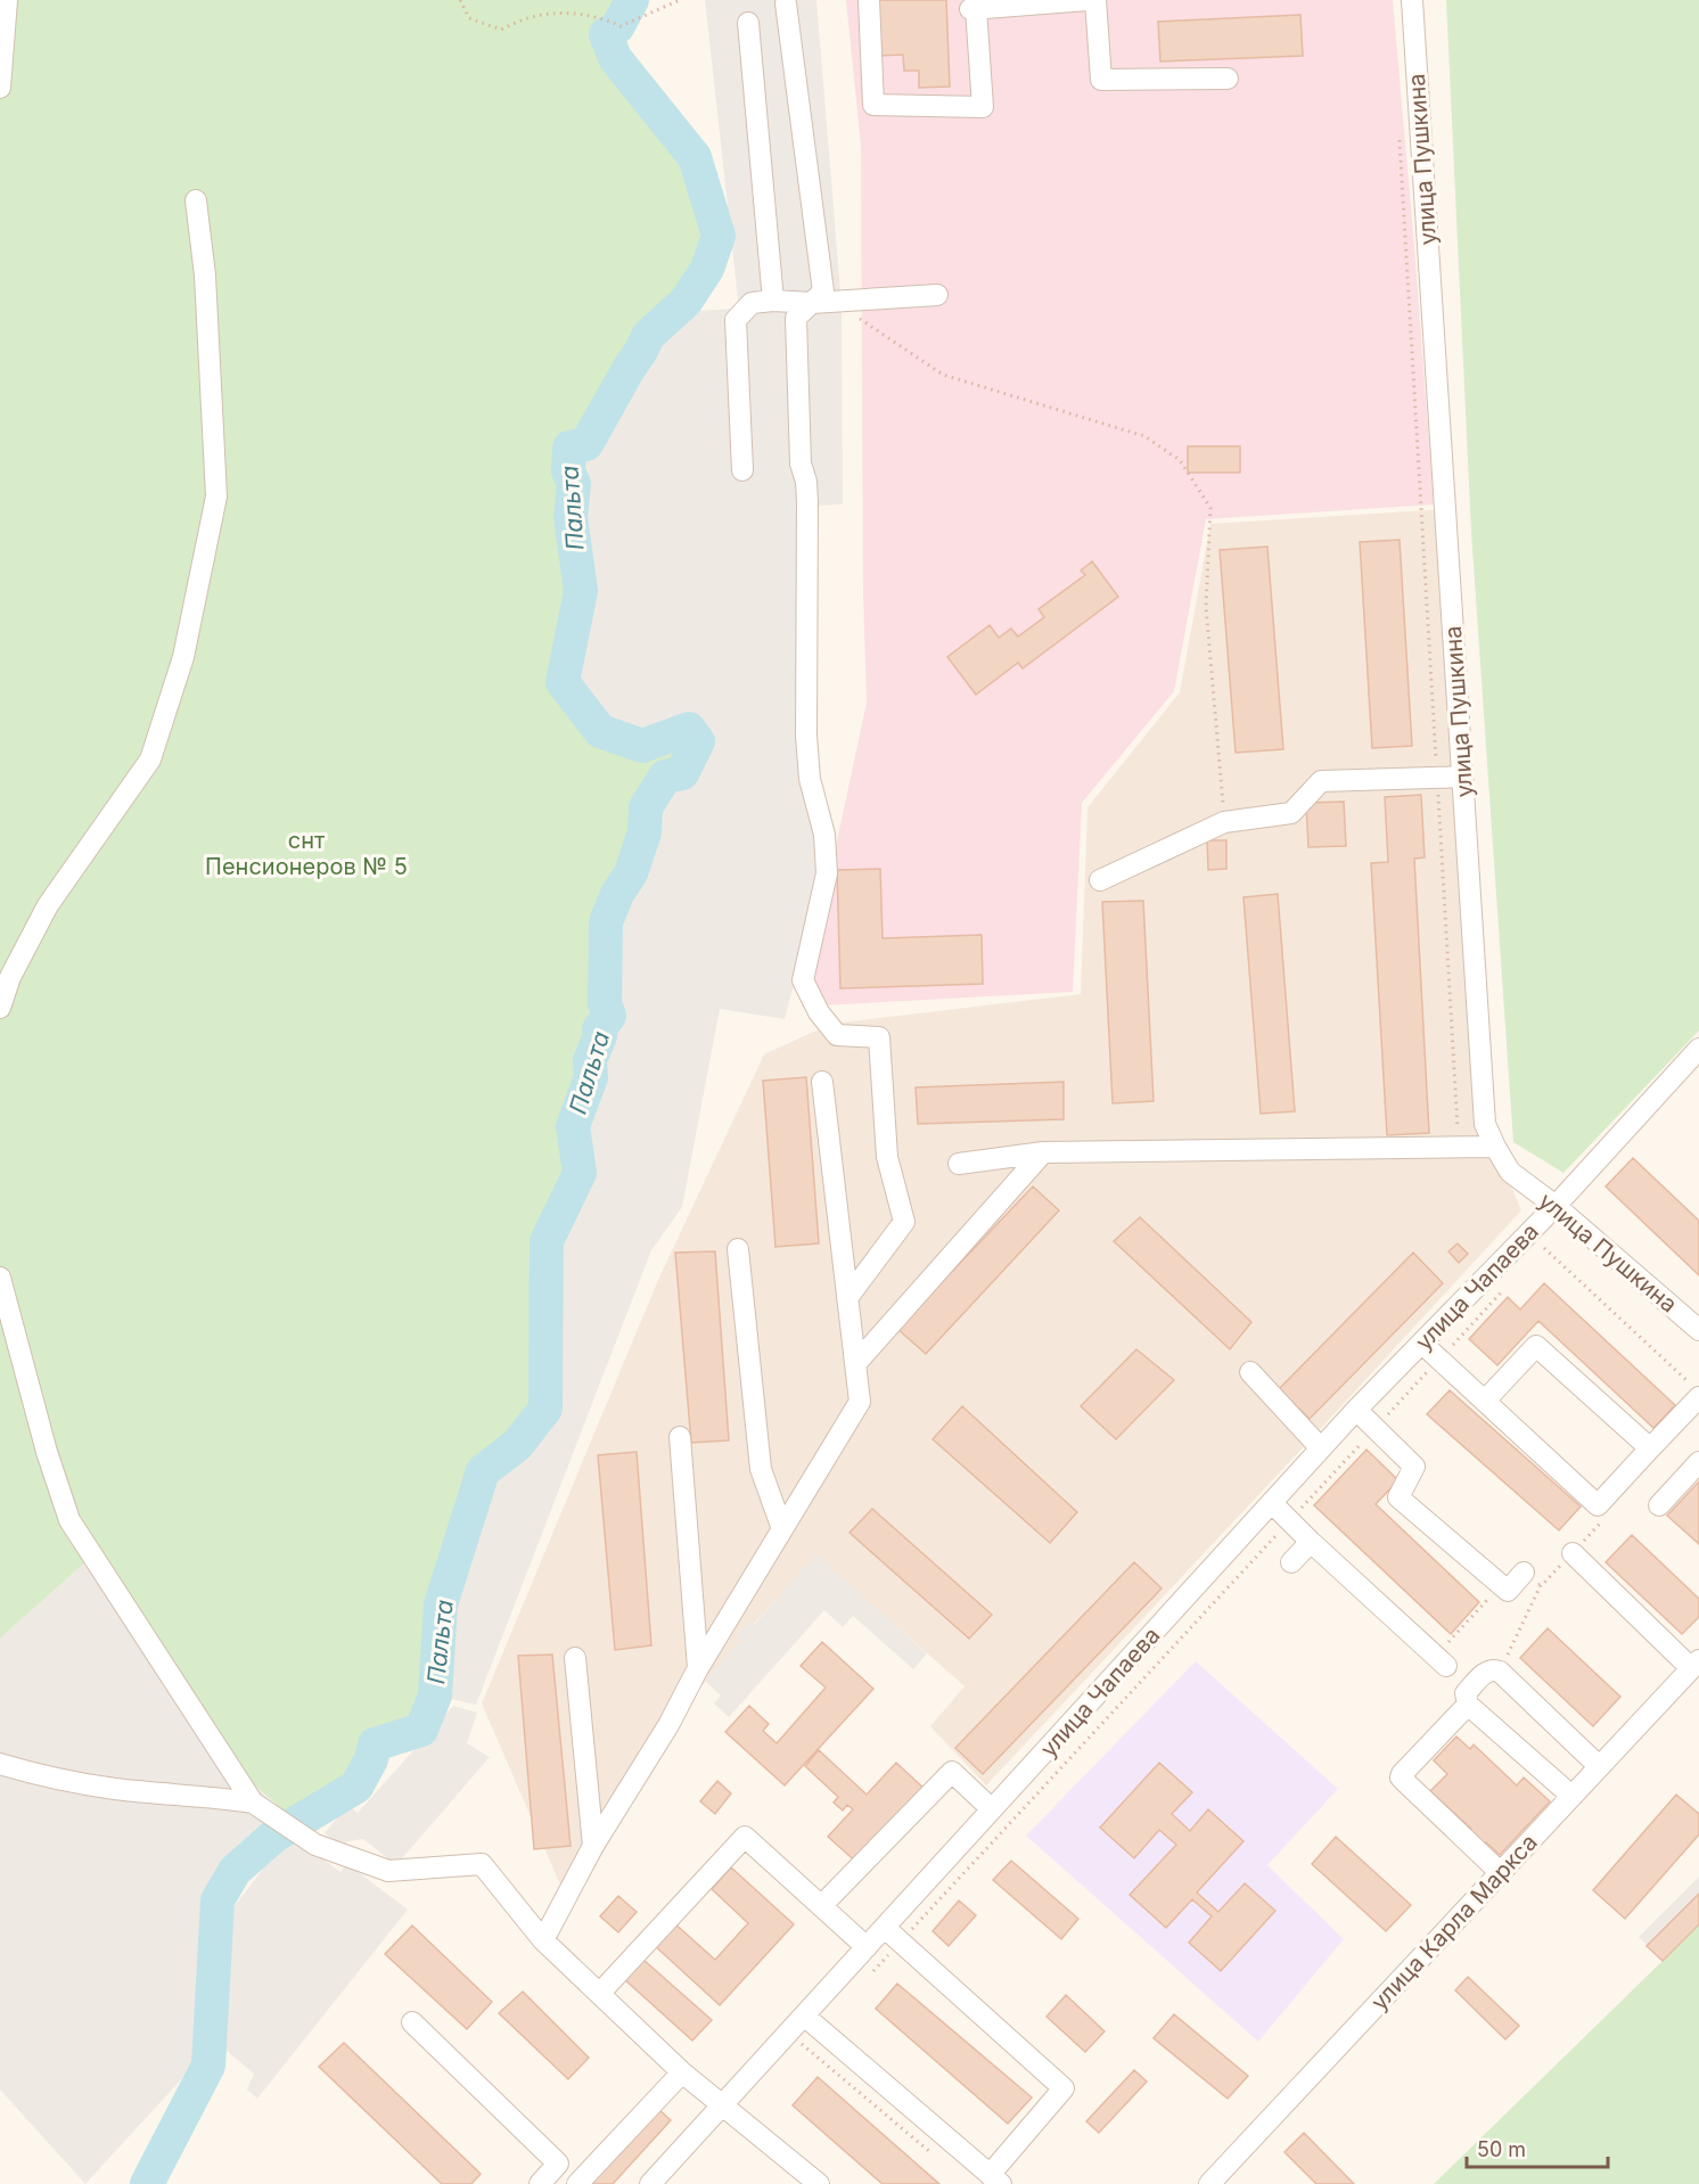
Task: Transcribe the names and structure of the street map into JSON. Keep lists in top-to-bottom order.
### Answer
{
  "streets": {
    "street": ["улица Пушкина", "улица Чапаева", "улица Карла Маркса"]
  },
  "crossings": [
    ["улица Пушкина", "улица Чапаева"]
  ],
  "water": ["Пальта"],
  "parks": ["снт Пенсионеров № 5"],
  "scale_bar": "50 m"
}
